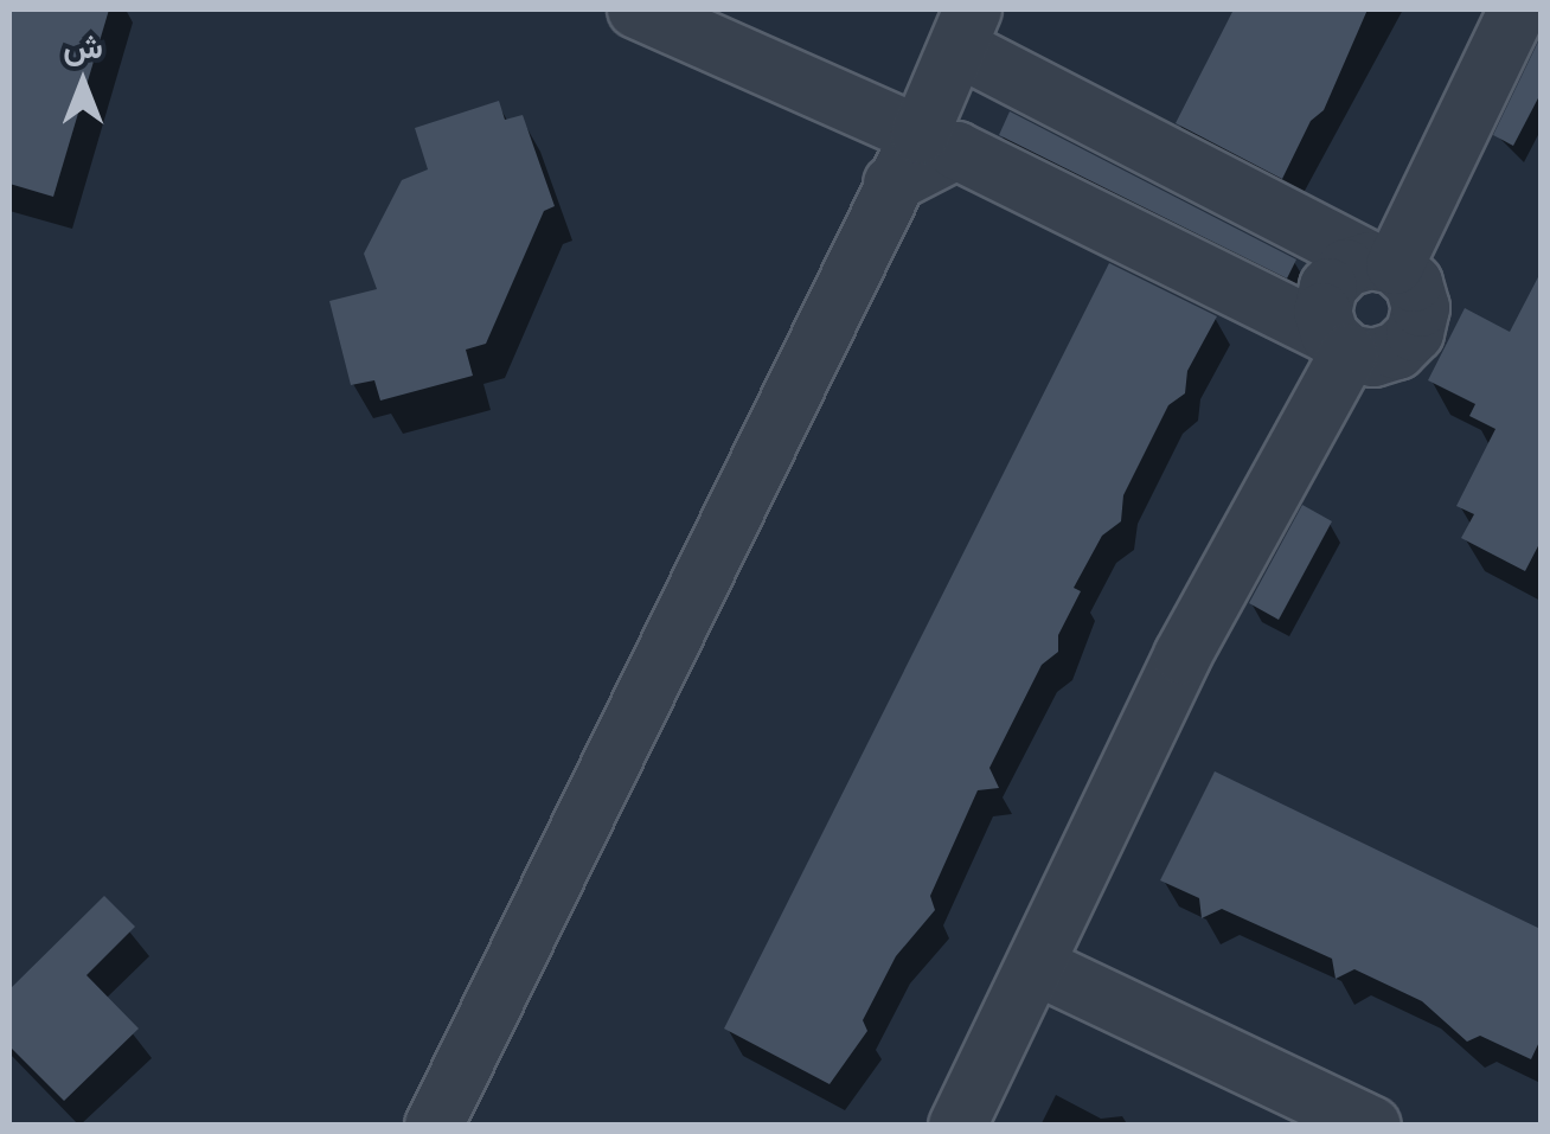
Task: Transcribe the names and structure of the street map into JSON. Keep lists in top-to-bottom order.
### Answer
{
  "north": "top"
}
